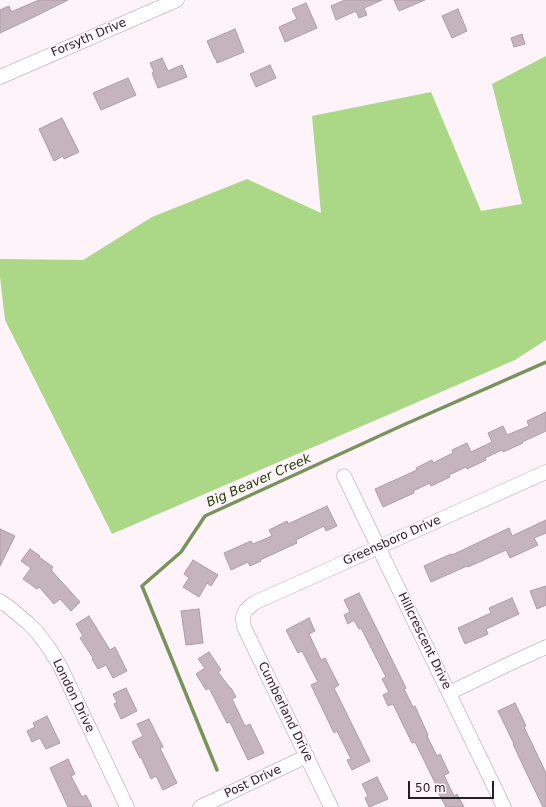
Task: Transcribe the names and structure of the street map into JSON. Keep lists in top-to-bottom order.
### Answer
{
  "streets": {
    "street": [
      "Forsyth Drive",
      "Greensboro Drive",
      "Hillcrescent Drive",
      "London Drive",
      "Cumberland Drive",
      "Post Drive"
    ]
  },
  "crossings": [
    ["Greensboro Drive", "Hillcrescent Drive"],
    ["Greensboro Drive", "Cumberland Drive"],
    ["Cumberland Drive", "Post Drive"]
  ],
  "water": ["Big Beaver Creek"],
  "scale_bar": "50 m"
}
